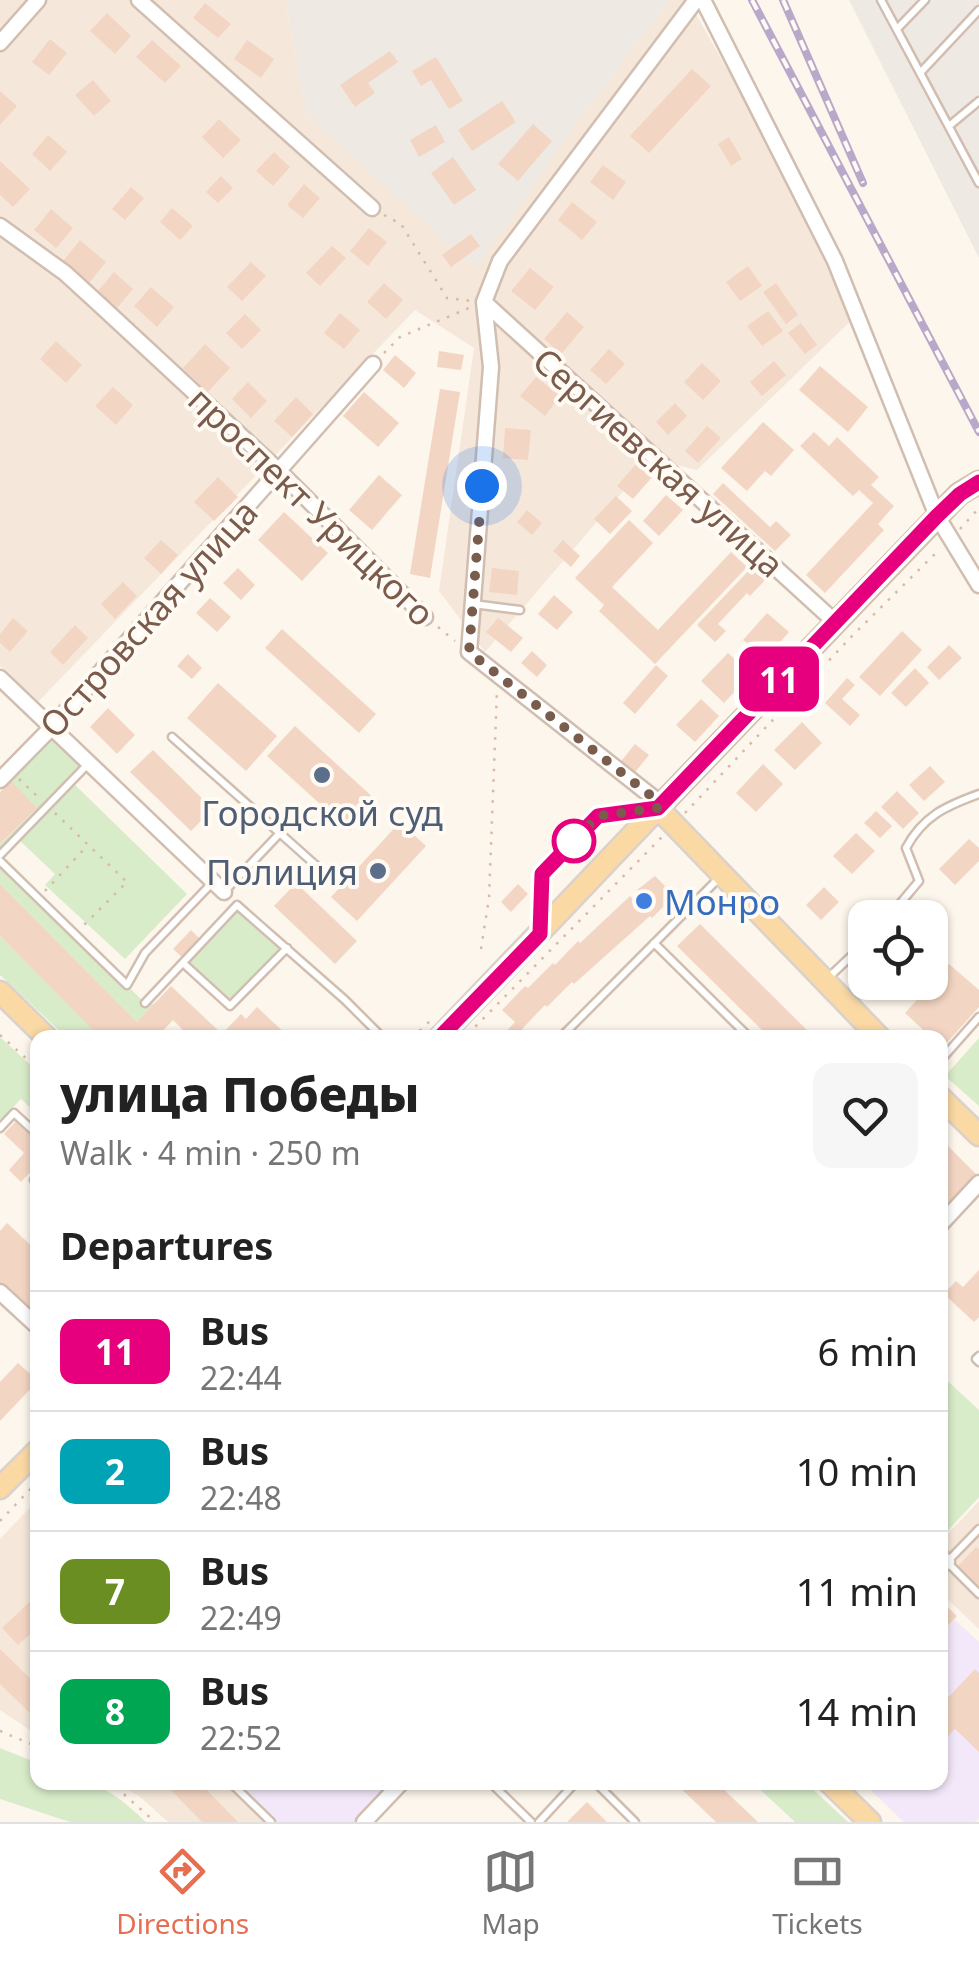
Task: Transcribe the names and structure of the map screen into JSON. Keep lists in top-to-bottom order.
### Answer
{
  "streets": {
    "main road": ["проспект Урицкого"],
    "street": ["Сергиевская улица", "Островская улица"]
  },
  "crossings": [
    ["проспект Урицкого", "Островская улица"]
  ],
  "places": ["Городской суд", "Полиция", "Монро"],
  "lines": ["bus line 11"],
  "page": {
    "on_map": "11",
    "heading": [
      ["улица Победы", "Walk · 4 min · 250 m"],
      "Departures"
    ],
    "list": [
      {
        "mark": "11",
        "name": "Bus",
        "note": "22:44",
        "value": "6 min"
      },
      {
        "mark": "2",
        "name": "Bus",
        "note": "22:48",
        "value": "10 min"
      },
      {
        "mark": "7",
        "name": "Bus",
        "note": "22:49",
        "value": "11 min"
      },
      {
        "mark": "8",
        "name": "Bus",
        "note": "22:52",
        "value": "14 min"
      }
    ],
    "tabs": ["Directions", "Map", "Tickets"]
  }
}
